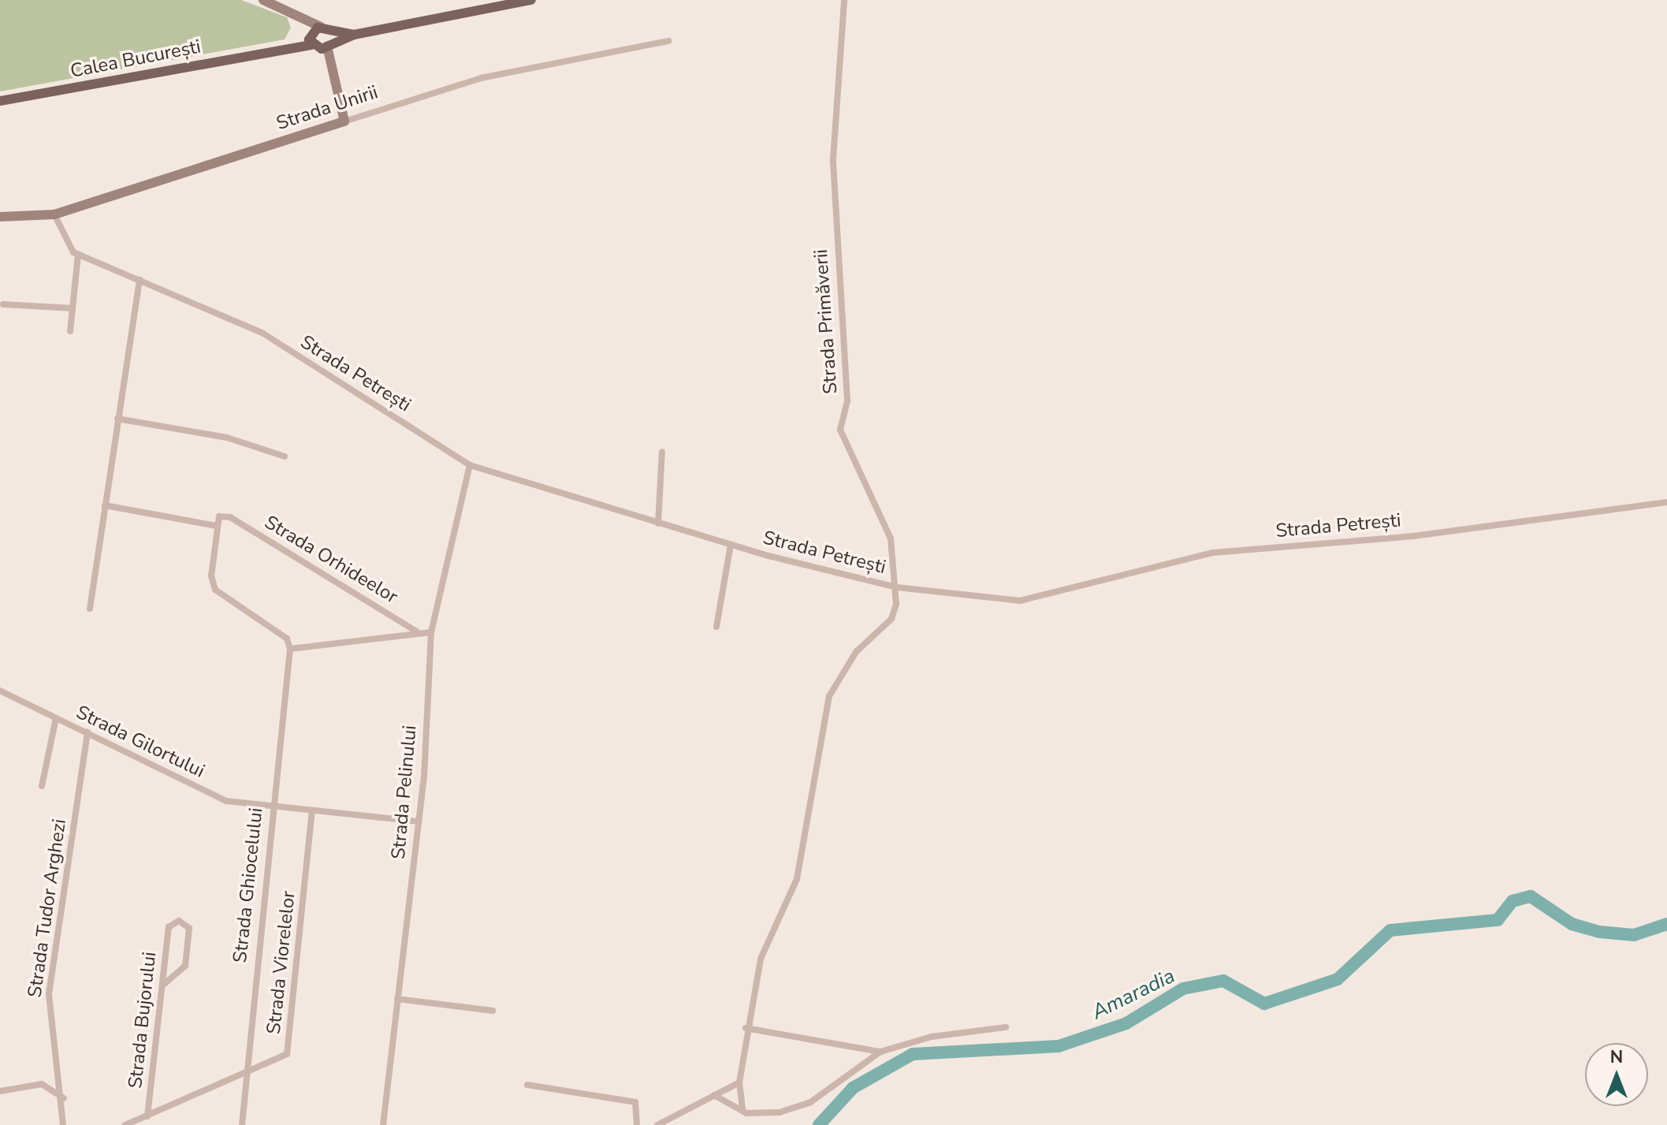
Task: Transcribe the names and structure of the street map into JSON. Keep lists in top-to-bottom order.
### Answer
{
  "streets": {
    "main road": ["Calea București", "Strada Unirii"],
    "street": [
      "Strada Primăverii",
      "Strada Petrești",
      "Strada Orhideelor",
      "Strada Gilortului",
      "Strada Pelinului",
      "Strada Ghiocelului",
      "Strada Tudor Arghezi",
      "Strada Viorelelor",
      "Strada Bujorului"
    ]
  },
  "crossings": [
    ["Strada Primăverii", "Strada Petrești"],
    ["Strada Petrești", "Strada Pelinului"],
    ["Strada Gilortului", "Strada Ghiocelului"],
    ["Strada Gilortului", "Strada Tudor Arghezi"],
    ["Strada Ghiocelului", "Strada Viorelelor"],
    ["Strada Viorelelor", "Strada Bujorului"]
  ],
  "water": ["Amaradia"],
  "north": "top"
}
